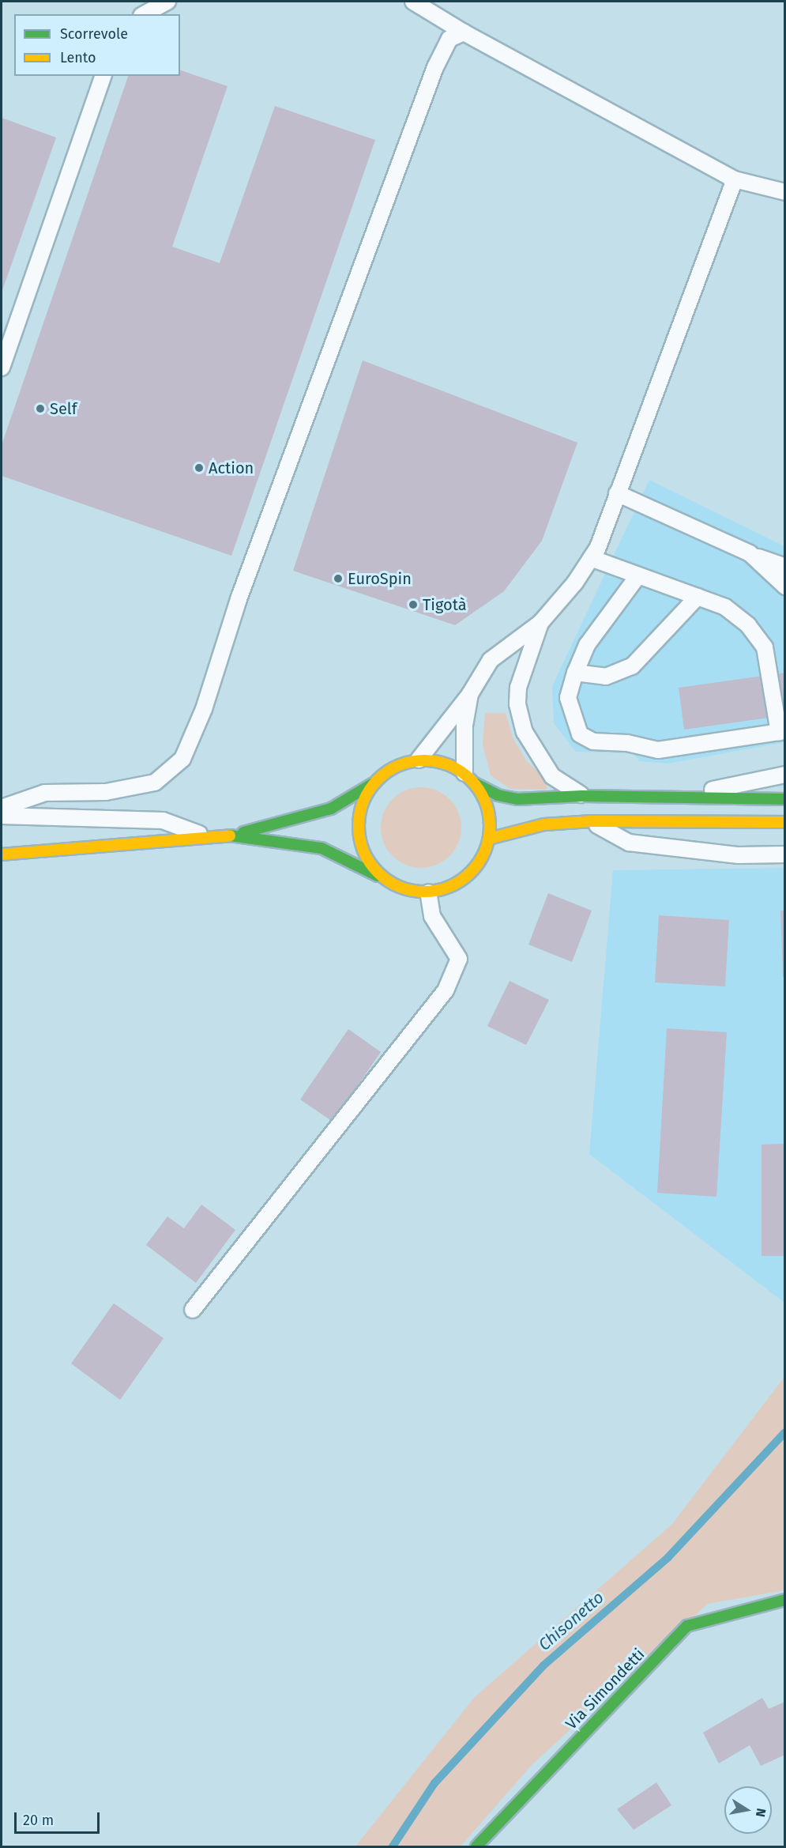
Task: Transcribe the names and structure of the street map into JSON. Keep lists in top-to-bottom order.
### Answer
{
  "streets": {
    "main road": ["Via Simondetti"]
  },
  "water": ["Chisonetto"],
  "places": [
    "Self",
    "Action",
    "EuroSpin",
    "Tigotà"
  ],
  "legend": ["Scorrevole", "Lento"],
  "scale_bar": "20 m",
  "north": "right"
}
